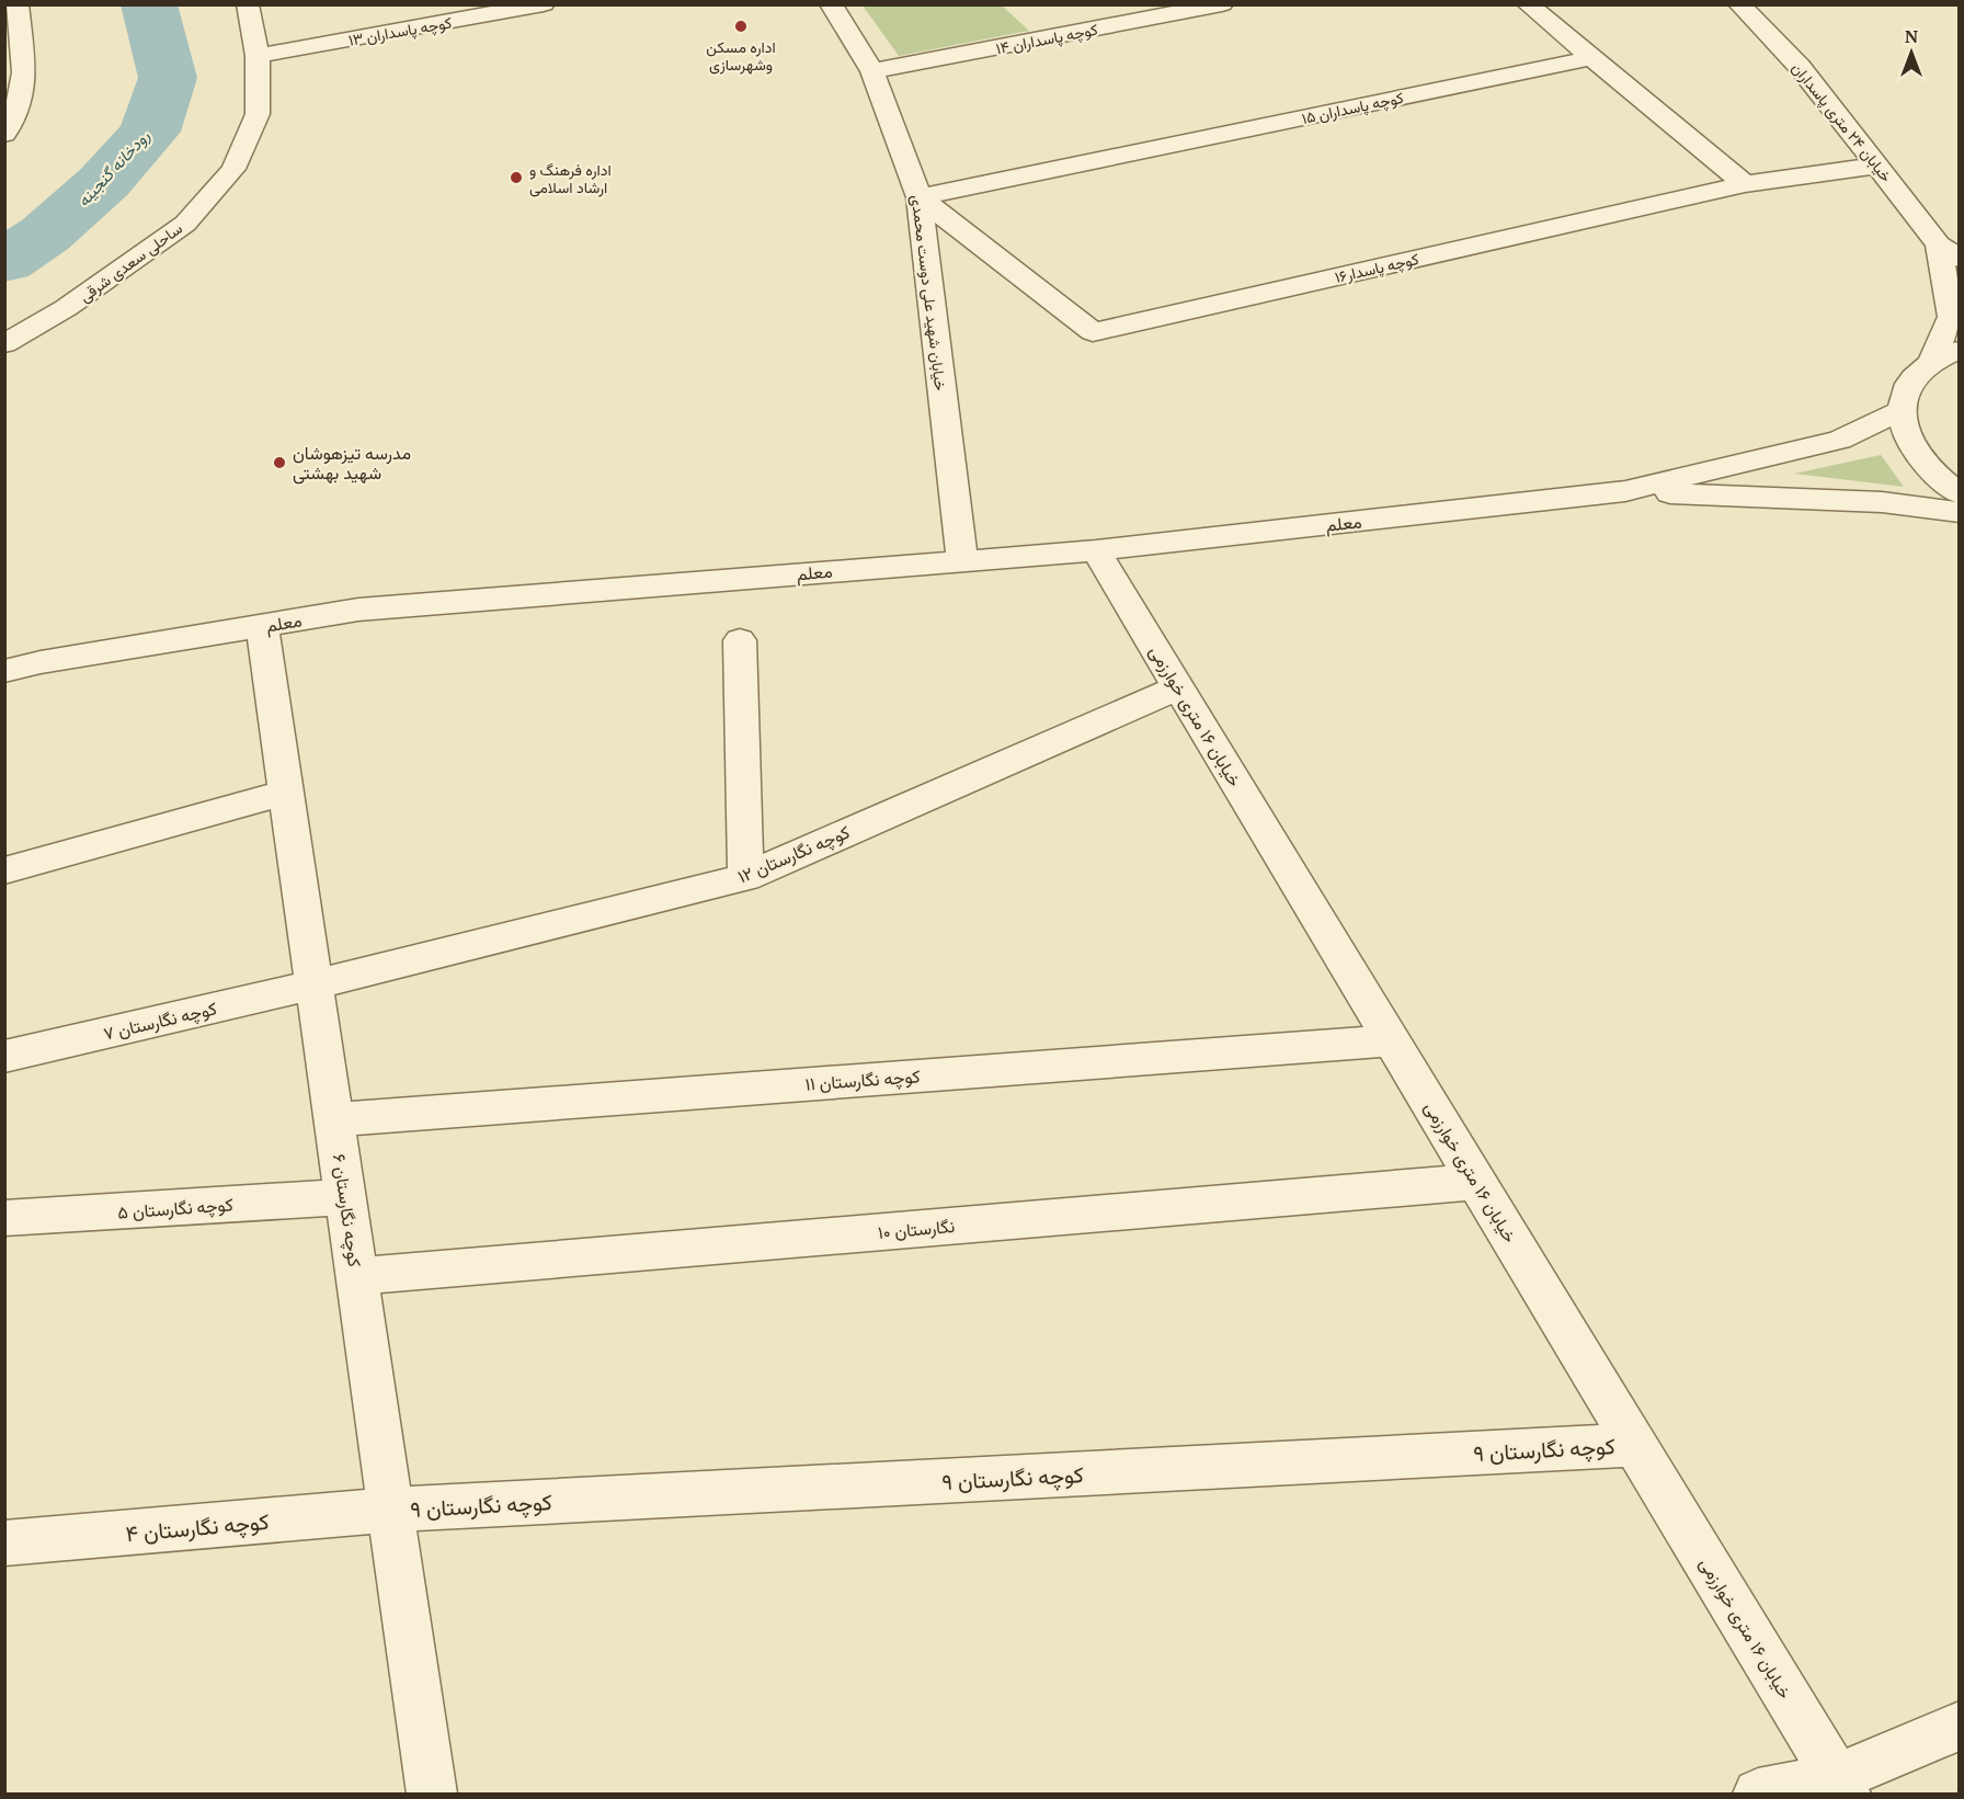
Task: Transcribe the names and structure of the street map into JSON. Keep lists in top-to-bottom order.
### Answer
{
  "streets": {
    "street": [
      "کوچه پاسداران ۱۳",
      "کوچه پاسداران ۱۴",
      "کوچه پاسداران ۱۵",
      "خیابان ۲۴ متری پاسداران",
      "ساحلی سعدی شرقی",
      "کوچه پاسدار۱۶",
      "خیابان شهید علی دوست محمدی",
      "معلم",
      "خیابان ۱۶ متری خوارزمی",
      "کوچه نگارستان ۱۲",
      "کوچه نگارستان ۷",
      "کوچه نگارستان ۱۱",
      "کوچه نگارستان ۵",
      "کوچه نگارستان ۶",
      "نگارستان ۱۰",
      "کوچه نگارستان ۹",
      "کوچه نگارستان ۴"
    ]
  },
  "crossings": [
    ["کوچه پاسداران ۱۳", "ساحلی سعدی شرقی"],
    ["کوچه پاسداران ۱۴", "خیابان شهید علی دوست محمدی"],
    ["کوچه پاسداران ۱۵", "کوچه پاسدار۱۶"],
    ["کوچه پاسداران ۱۵", "خیابان شهید علی دوست محمدی"],
    ["خیابان ۲۴ متری پاسداران", "کوچه پاسدار۱۶"],
    ["کوچه پاسدار۱۶", "خیابان شهید علی دوست محمدی"],
    ["خیابان شهید علی دوست محمدی", "معلم"],
    ["معلم", "خیابان ۱۶ متری خوارزمی"],
    ["معلم", "کوچه نگارستان ۶"],
    ["خیابان ۱۶ متری خوارزمی", "کوچه نگارستان ۱۲"],
    ["خیابان ۱۶ متری خوارزمی", "کوچه نگارستان ۱۱"],
    ["خیابان ۱۶ متری خوارزمی", "نگارستان ۱۰"],
    ["خیابان ۱۶ متری خوارزمی", "کوچه نگارستان ۹"],
    ["کوچه نگارستان ۱۲", "کوچه نگارستان ۷"],
    ["کوچه نگارستان ۱۲", "کوچه نگارستان ۶"],
    ["کوچه نگارستان ۷", "کوچه نگارستان ۶"],
    ["کوچه نگارستان ۱۱", "کوچه نگارستان ۶"],
    ["کوچه نگارستان ۵", "کوچه نگارستان ۶"],
    ["کوچه نگارستان ۶", "نگارستان ۱۰"],
    ["کوچه نگارستان ۶", "کوچه نگارستان ۹"],
    ["کوچه نگارستان ۶", "کوچه نگارستان ۴"],
    ["کوچه نگارستان ۹", "کوچه نگارستان ۴"]
  ],
  "water": ["رودخانه گنجینه"],
  "places": ["اداره مسکن وشهرسازی", "اداره فرهنگ و ارشاد اسلامی", "مدرسه تیزهوشان شهید بهشتی"],
  "north": "top"
}
